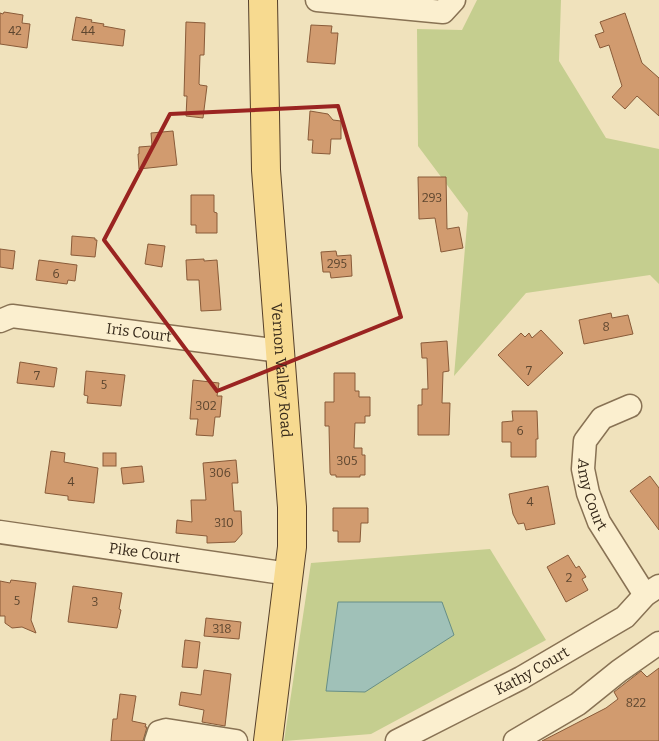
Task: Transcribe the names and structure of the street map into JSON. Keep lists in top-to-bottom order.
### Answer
{
  "streets": {
    "main road": ["Vernon Valley Road"],
    "street": [
      "Iris Court",
      "Amy Court",
      "Pike Court",
      "Kathy Court"
    ]
  },
  "crossings": [
    ["Iris Court", "Vernon Valley Road"],
    ["Vernon Valley Road", "Pike Court"],
    ["Amy Court", "Kathy Court"]
  ],
  "house_numbers": [
    "42",
    "44",
    "293",
    "295",
    "6",
    "8",
    "7",
    "7",
    "5",
    "302",
    "6",
    "305",
    "306",
    "4",
    "4",
    "310",
    "2",
    "5",
    "3",
    "318",
    "822"
  ]
}
